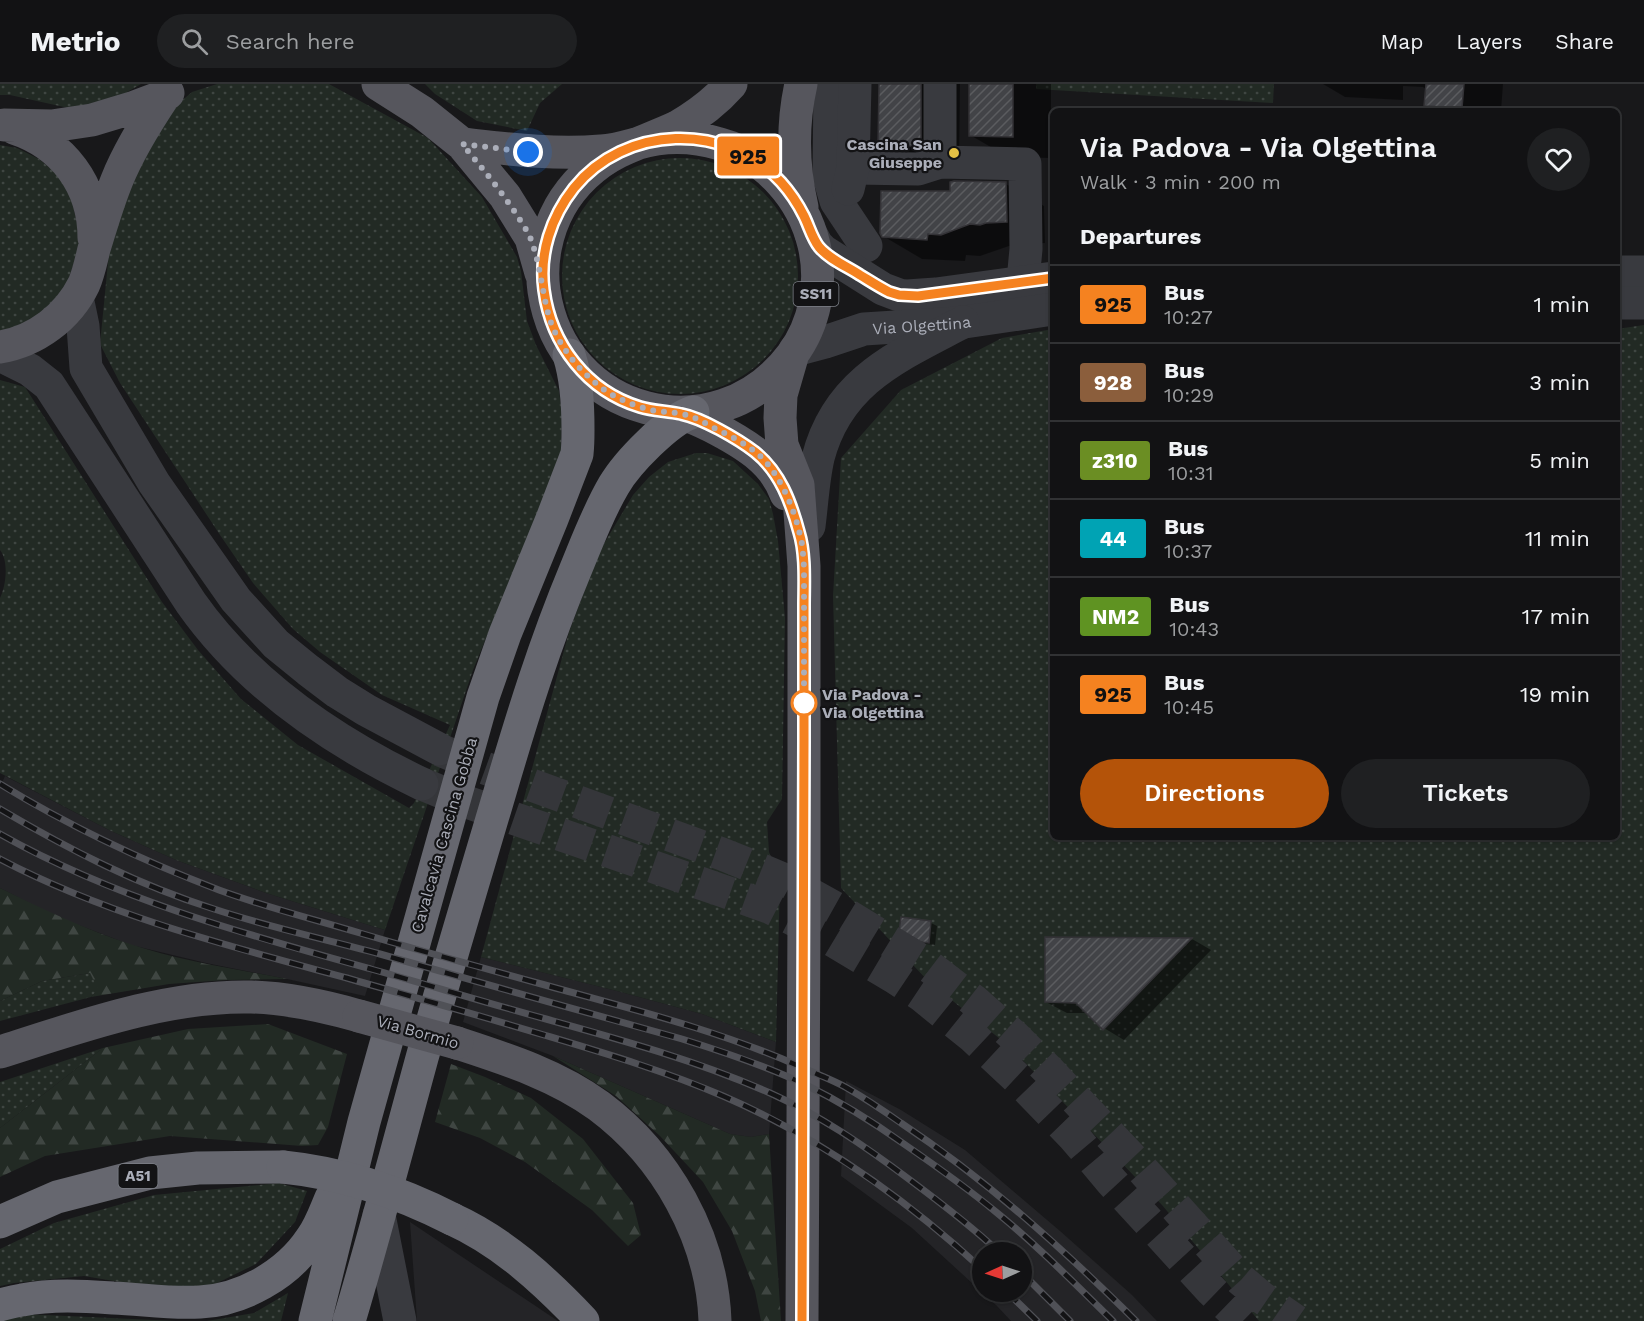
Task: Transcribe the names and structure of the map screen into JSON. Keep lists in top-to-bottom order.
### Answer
{
  "streets": {
    "highway": ["Cavalcavia Cascina Gobba", "A51"],
    "main road": ["SS11", "Via Bormio"],
    "street": ["Via Olgettina"]
  },
  "crossings": [
    ["SS11", "Via Olgettina"],
    ["SS11", "Cavalcavia Cascina Gobba"]
  ],
  "places": ["Cascina San Giuseppe", "Via Padova - Via Olgettina"],
  "lines": ["bus line 925"],
  "north": "left",
  "page": {
    "header": "Metrio",
    "search": "Search here",
    "nav": ["Map", "Layers", "Share"],
    "on_map": "925",
    "heading": [
      ["Via Padova - Via Olgettina", "Walk · 3 min · 200 m"],
      "Departures"
    ],
    "list": [
      {
        "mark": "925",
        "name": "Bus",
        "note": "10:27",
        "value": "1 min"
      },
      {
        "mark": "928",
        "name": "Bus",
        "note": "10:29",
        "value": "3 min"
      },
      {
        "mark": "z310",
        "name": "Bus",
        "note": "10:31",
        "value": "5 min"
      },
      {
        "mark": "44",
        "name": "Bus",
        "note": "10:37",
        "value": "11 min"
      },
      {
        "mark": "NM2",
        "name": "Bus",
        "note": "10:43",
        "value": "17 min"
      },
      {
        "mark": "925",
        "name": "Bus",
        "note": "10:45",
        "value": "19 min"
      }
    ],
    "buttons": ["Directions", "Tickets"]
  }
}
